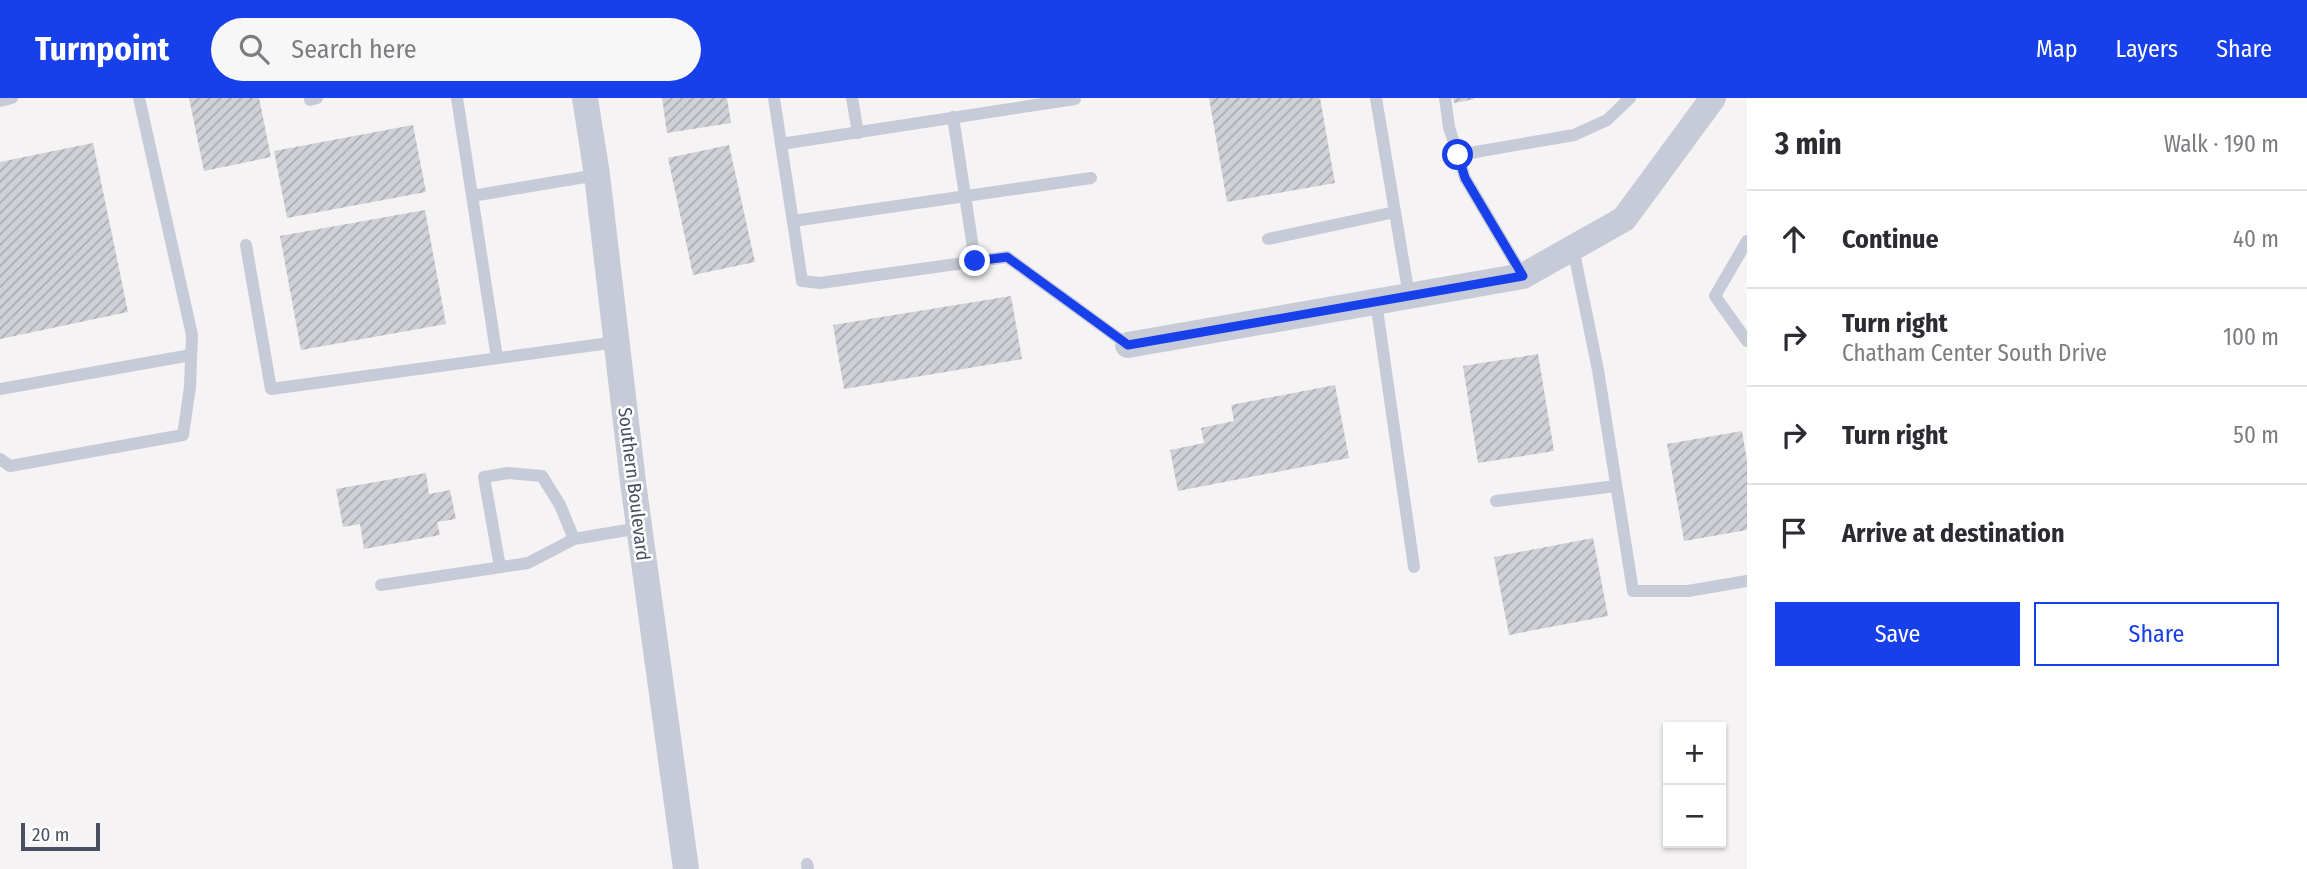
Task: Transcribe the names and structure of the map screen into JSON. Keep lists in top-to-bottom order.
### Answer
{
  "streets": {
    "street": ["Southern Boulevard"]
  },
  "scale_bar": "20 m",
  "page": {
    "header": "Turnpoint",
    "search": "Search here",
    "nav": ["Map", "Layers", "Share"],
    "heading": ["3 min", "Walk · 190 m"],
    "list": [
      ["Continue", "40 m"],
      ["Turn right", "Chatham Center South Drive", "100 m"],
      ["Turn right", "50 m"],
      "Arrive at destination"
    ],
    "buttons": ["Save", "Share"],
    "map_buttons": ["+", "−"],
    "scale": "20 m"
  }
}
